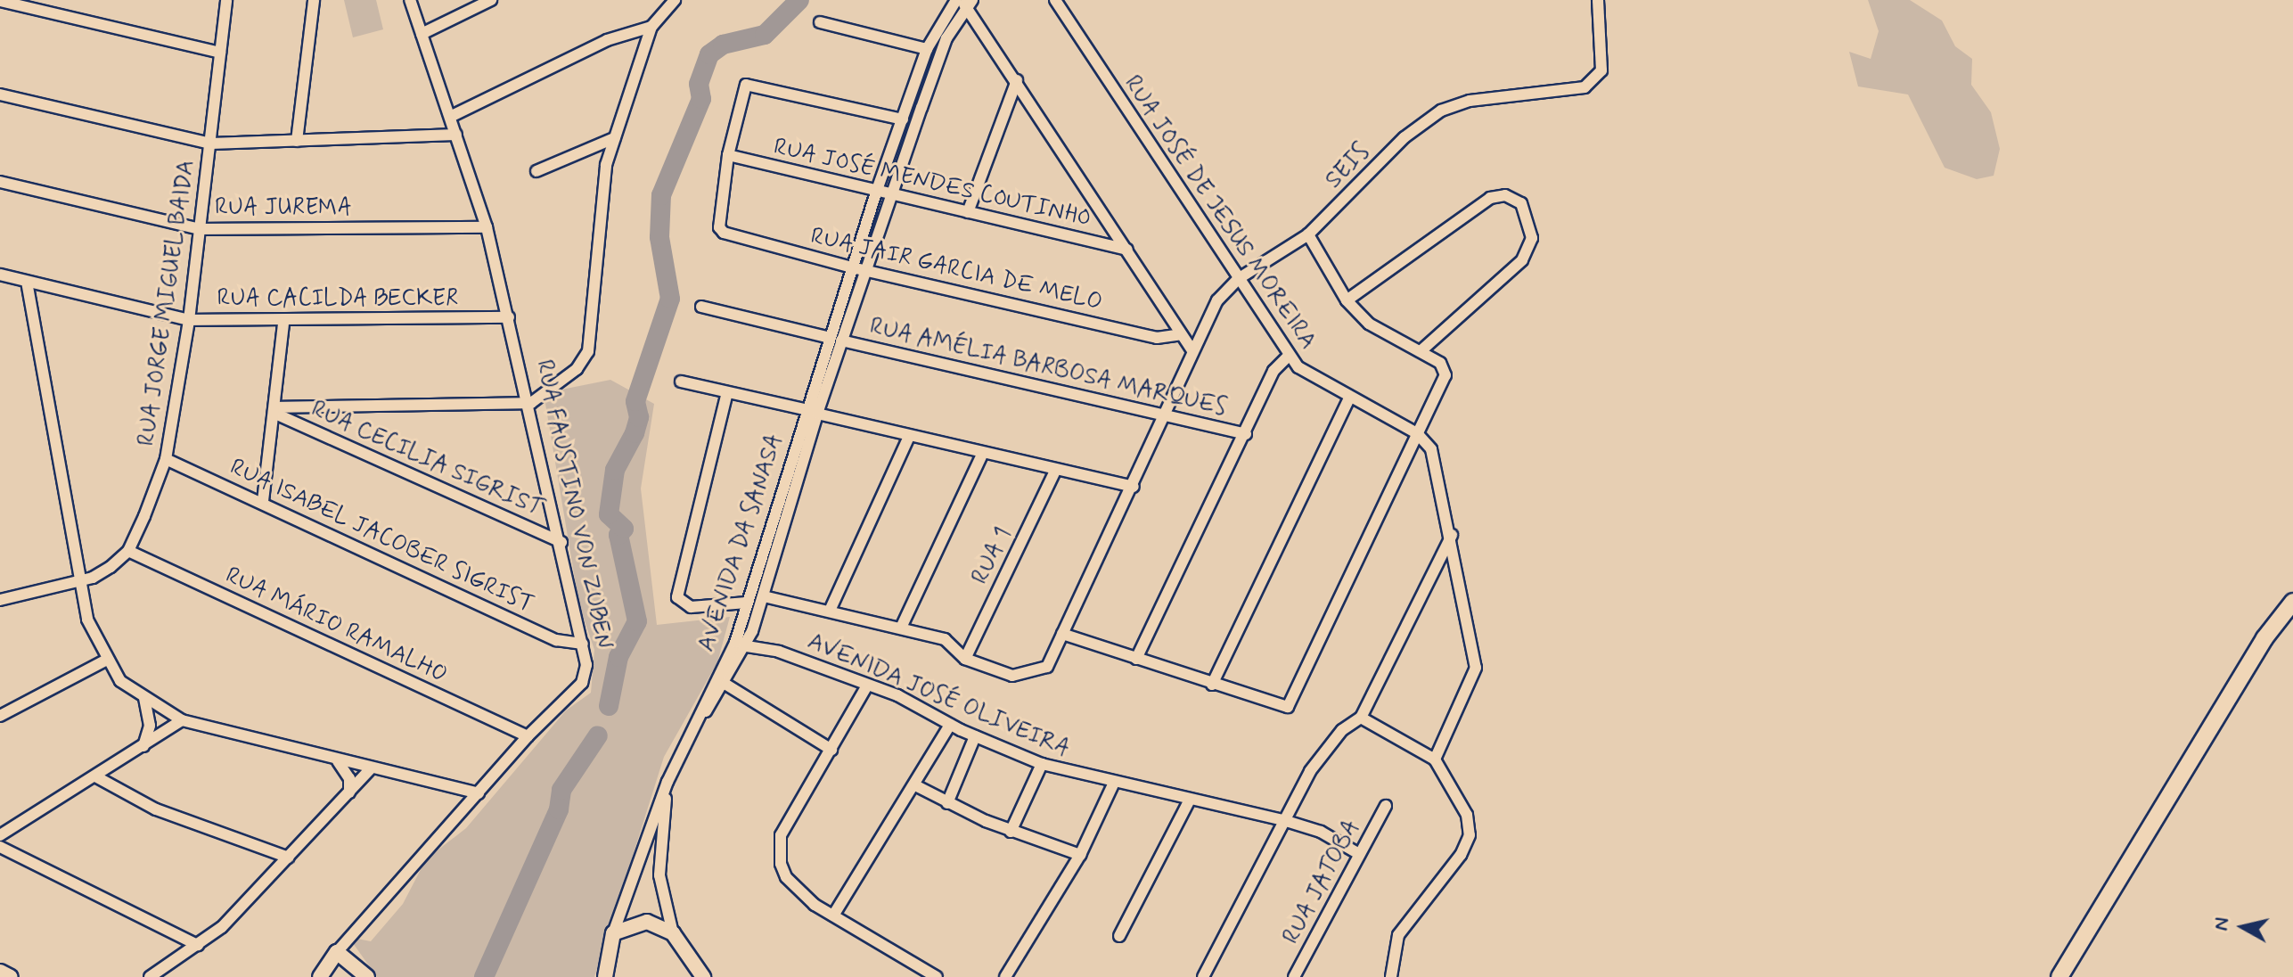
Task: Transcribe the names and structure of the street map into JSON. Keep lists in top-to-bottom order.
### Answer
{
  "streets": {
    "street": [
      "SEIS",
      "RUA JOSÉ MENDES COUTINHO",
      "RUA JUREMA",
      "RUA JOSÉ DE JESUS MOREIRA",
      "RUA JAIR GARCIA DE MELO",
      "RUA CACILDA BECKER",
      "RUA JORGE MIGUEL BAIDA",
      "RUA AMÉLIA BARBOSA MARQUES",
      "RUA CECILIA SIGRIST",
      "RUA FAUSTINO VON ZUBEN",
      "RUA ISABEL JACOBER SIGRIST",
      "AVENIDA DA SANASA",
      "RUA 1",
      "RUA MÁRIO RAMALHO",
      "AVENIDA JOSÉ OLIVEIRA",
      "RUA JATOBA"
    ]
  },
  "crossings": [
    ["SEIS", "RUA JOSÉ DE JESUS MOREIRA"],
    ["SEIS", "RUA AMÉLIA BARBOSA MARQUES"],
    ["SEIS", "AVENIDA DA SANASA"],
    ["SEIS", "RUA 1"],
    ["RUA JOSÉ MENDES COUTINHO", "RUA JAIR GARCIA DE MELO"],
    ["RUA JOSÉ MENDES COUTINHO", "AVENIDA DA SANASA"],
    ["RUA JUREMA", "RUA JORGE MIGUEL BAIDA"],
    ["RUA JUREMA", "RUA FAUSTINO VON ZUBEN"],
    ["RUA JAIR GARCIA DE MELO", "AVENIDA DA SANASA"],
    ["RUA CACILDA BECKER", "RUA JORGE MIGUEL BAIDA"],
    ["RUA CACILDA BECKER", "RUA FAUSTINO VON ZUBEN"],
    ["RUA JORGE MIGUEL BAIDA", "RUA ISABEL JACOBER SIGRIST"],
    ["RUA JORGE MIGUEL BAIDA", "RUA MÁRIO RAMALHO"],
    ["RUA AMÉLIA BARBOSA MARQUES", "AVENIDA DA SANASA"],
    ["RUA CECILIA SIGRIST", "RUA FAUSTINO VON ZUBEN"],
    ["RUA FAUSTINO VON ZUBEN", "RUA ISABEL JACOBER SIGRIST"],
    ["RUA FAUSTINO VON ZUBEN", "RUA MÁRIO RAMALHO"],
    ["AVENIDA DA SANASA", "AVENIDA JOSÉ OLIVEIRA"],
    ["AVENIDA JOSÉ OLIVEIRA", "RUA JATOBA"]
  ],
  "north": "left"
}
